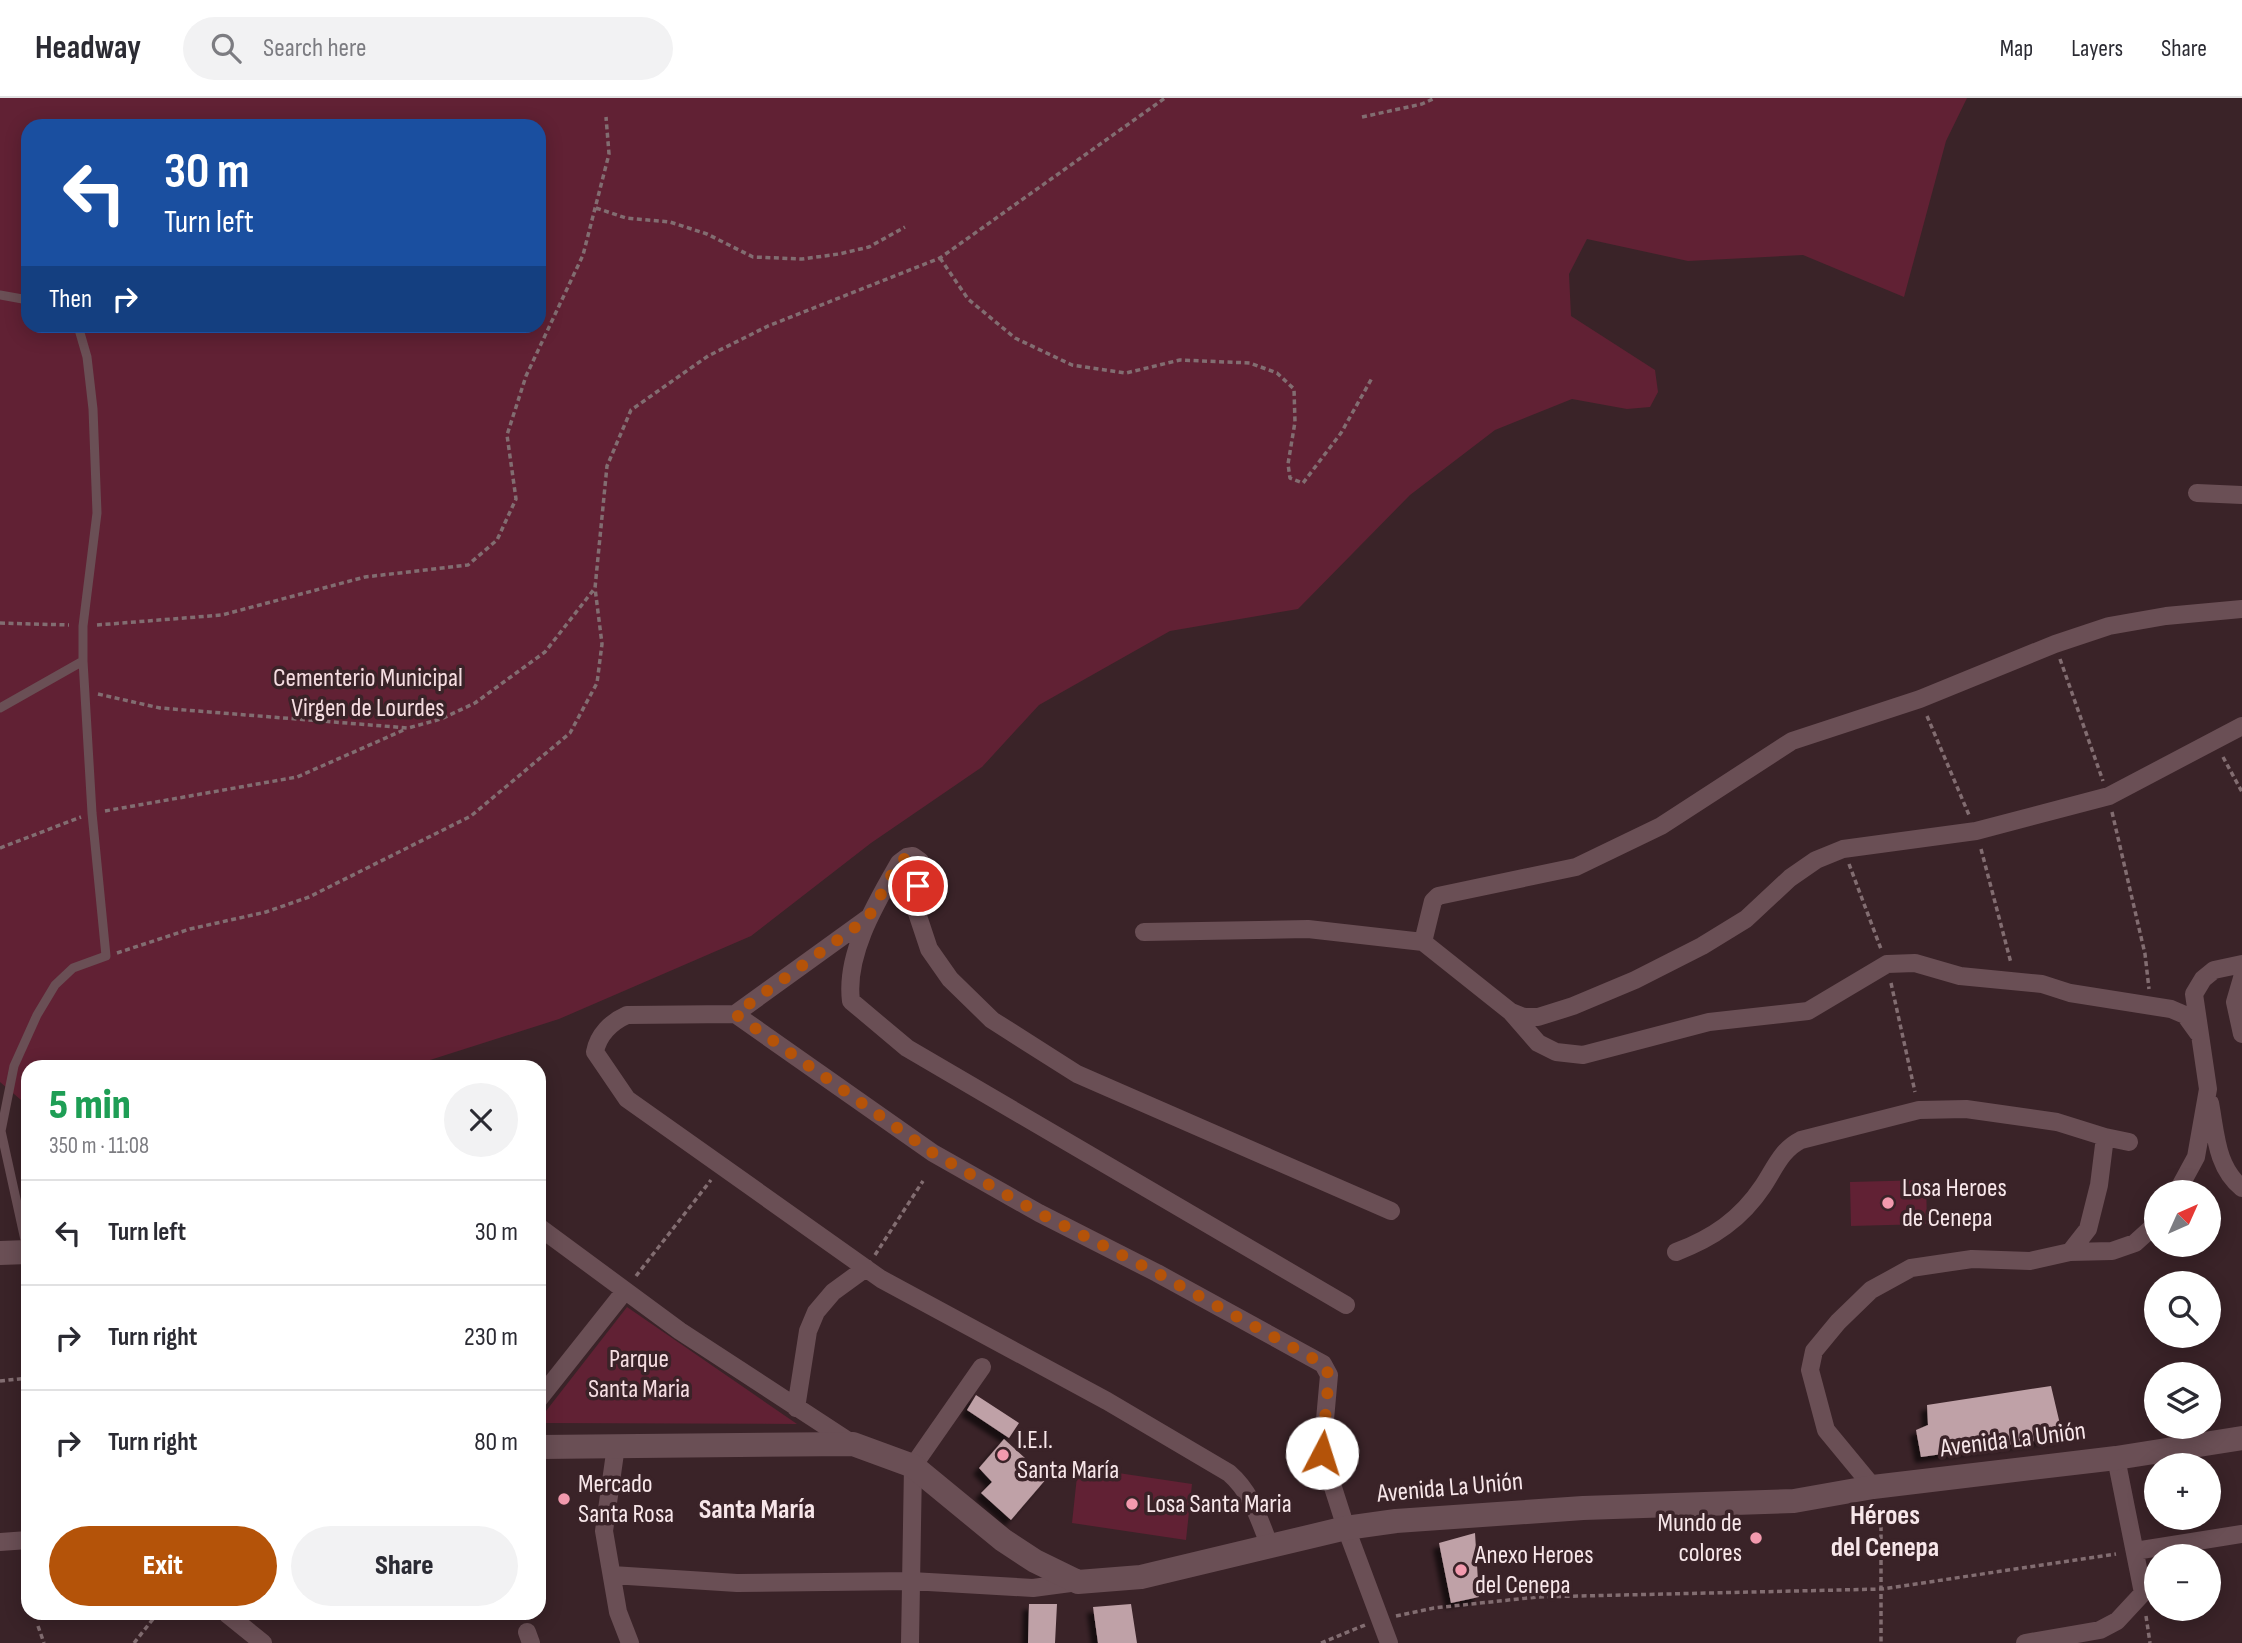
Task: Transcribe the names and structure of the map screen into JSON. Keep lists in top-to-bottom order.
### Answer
{
  "streets": {
    "main road": ["Avenida La Unión"]
  },
  "districts": ["Santa María", "Héroes del Cenepa"],
  "parks": ["Cementerio Municipal Virgen de Lourdes", "Parque Santa Maria"],
  "places": [
    "Losa Heroes de Cenepa",
    "I.E.I. Santa María",
    "Mercado Santa Rosa",
    "Losa Santa Maria",
    "Mundo de colores",
    "Anexo Heroes del Cenepa"
  ],
  "north": "top right",
  "page": {
    "header": "Headway",
    "search": "Search here",
    "nav": ["Map", "Layers", "Share"],
    "turn": ["30 m", "Turn left"],
    "then": "Then",
    "heading": ["5 min", "350 m · 11:08"],
    "list": [
      {
        "name": "Turn left",
        "value": "30 m"
      },
      {
        "name": "Turn right",
        "value": "230 m"
      },
      {
        "name": "Turn right",
        "value": "80 m"
      }
    ],
    "map_buttons": ["+", "−"],
    "buttons": ["Exit", "Share"]
  }
}
